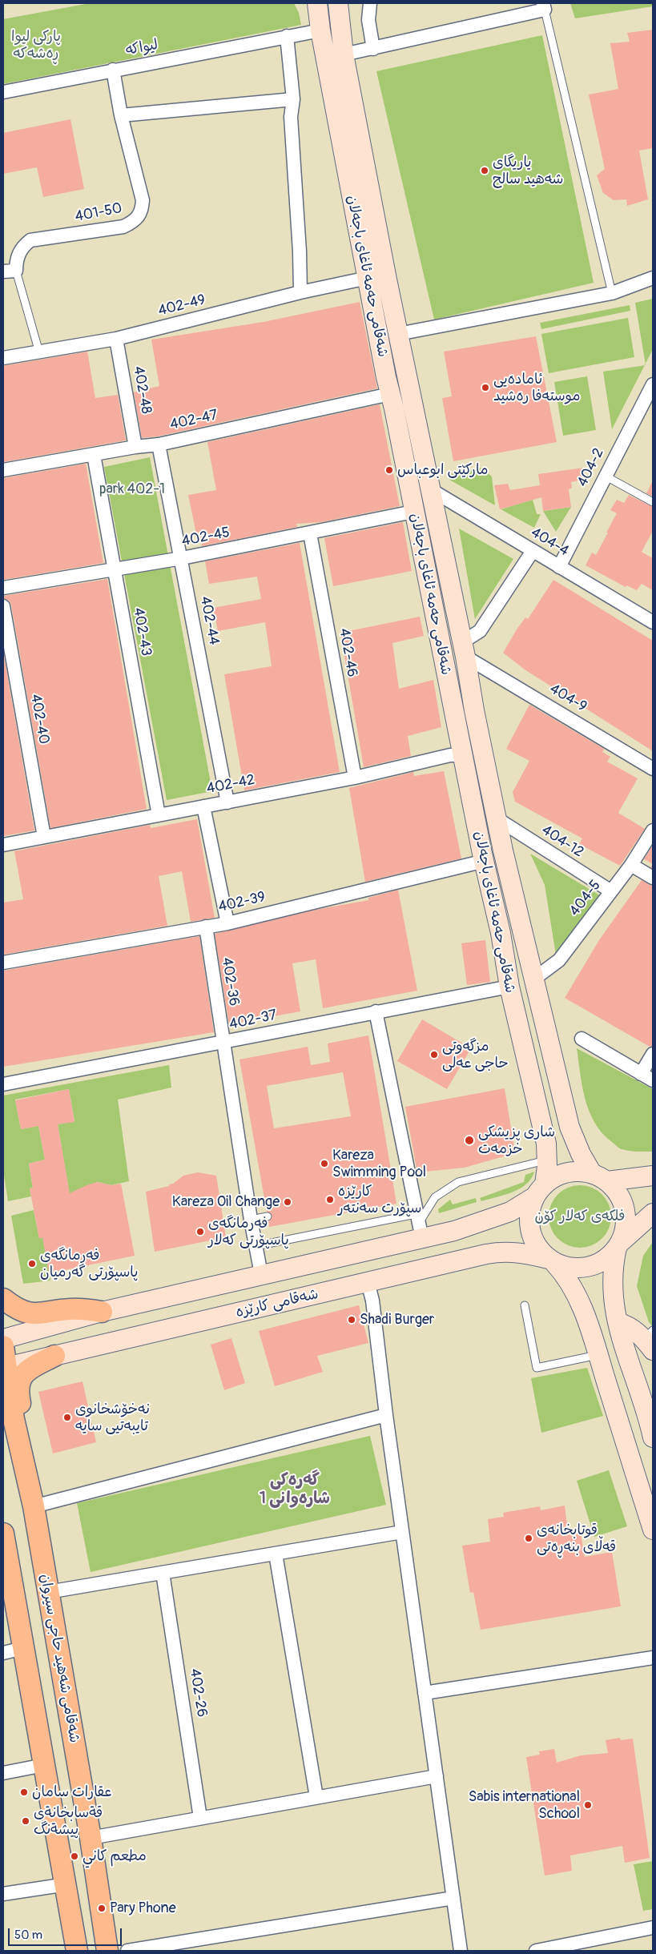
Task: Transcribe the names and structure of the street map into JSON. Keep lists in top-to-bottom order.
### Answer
{
  "streets": {
    "main road": ["شەقامی حەمە ئاغای باجەلان", "شەقامی کارێزە", "شەقامی شەهید حاجی سیروان"],
    "street": [
      "لیواکە",
      "401-50",
      "402-49",
      "402-48",
      "402-47",
      "404-2",
      "402-45",
      "404-4",
      "402-44",
      "402-43",
      "402-46",
      "404-9",
      "402-40",
      "402-42",
      "404-12",
      "404-5",
      "402-39",
      "402-36",
      "402-37",
      "402-26"
    ]
  },
  "crossings": [
    ["لیواکە", "401-50"],
    ["لیواکە", "شەقامی حەمە ئاغای باجەلان"],
    ["شەقامی حەمە ئاغای باجەلان", "402-49"],
    ["شەقامی حەمە ئاغای باجەلان", "402-47"],
    ["شەقامی حەمە ئاغای باجەلان", "402-45"],
    ["شەقامی حەمە ئاغای باجەلان", "404-4"],
    ["شەقامی حەمە ئاغای باجەلان", "404-9"],
    ["شەقامی حەمە ئاغای باجەلان", "402-42"],
    ["شەقامی حەمە ئاغای باجەلان", "404-12"],
    ["شەقامی حەمە ئاغای باجەلان", "404-5"],
    ["شەقامی حەمە ئاغای باجەلان", "402-39"],
    ["شەقامی حەمە ئاغای باجەلان", "402-37"],
    ["شەقامی حەمە ئاغای باجەلان", "شەقامی کارێزە"],
    ["402-49", "402-48"],
    ["402-48", "402-47"],
    ["402-47", "402-44"],
    ["402-47", "402-43"],
    ["404-2", "404-4"],
    ["402-45", "402-44"],
    ["402-45", "402-43"],
    ["402-45", "402-46"],
    ["402-44", "402-42"],
    ["402-43", "402-42"],
    ["402-46", "402-42"],
    ["402-40", "402-42"],
    ["404-12", "404-5"],
    ["402-39", "402-36"],
    ["402-36", "402-37"],
    ["شەقامی کارێزە", "شەقامی شەهید حاجی سیروان"]
  ],
  "districts": ["گەرەکی شارەوانی 1"],
  "parks": ["پارکی لیوا ڕەشەکە", "park 402-1", "فلکەی کەلار کۆن"],
  "places": [
    "یاریگای شەهید سالح",
    "ئامادەیی موستەفا رەشید",
    "مارکێتی ابوعباس",
    "مزگەوتی حاجی عەلی",
    "شاری پزیشکی خزمەت",
    "Kareza Swimming Pool",
    "کارێزە سپۆرت سەنتەر",
    "Kareza Oil Change",
    "فەرمانگەی پاسپۆرتی کەلار",
    "فەرمانگەی پاسپۆرتی گەرمیان",
    "Shadi Burger",
    "نەخۆشخانوی تایبەتیی سایە",
    "قوتابخانەی قەڵای بنەڕەتی",
    "عقارات سامان",
    "Sabis international School",
    "قةسابخانةى پيشةنگ",
    "مطعم كاني",
    "Pary Phone"
  ],
  "scale_bar": "50 m"
}
